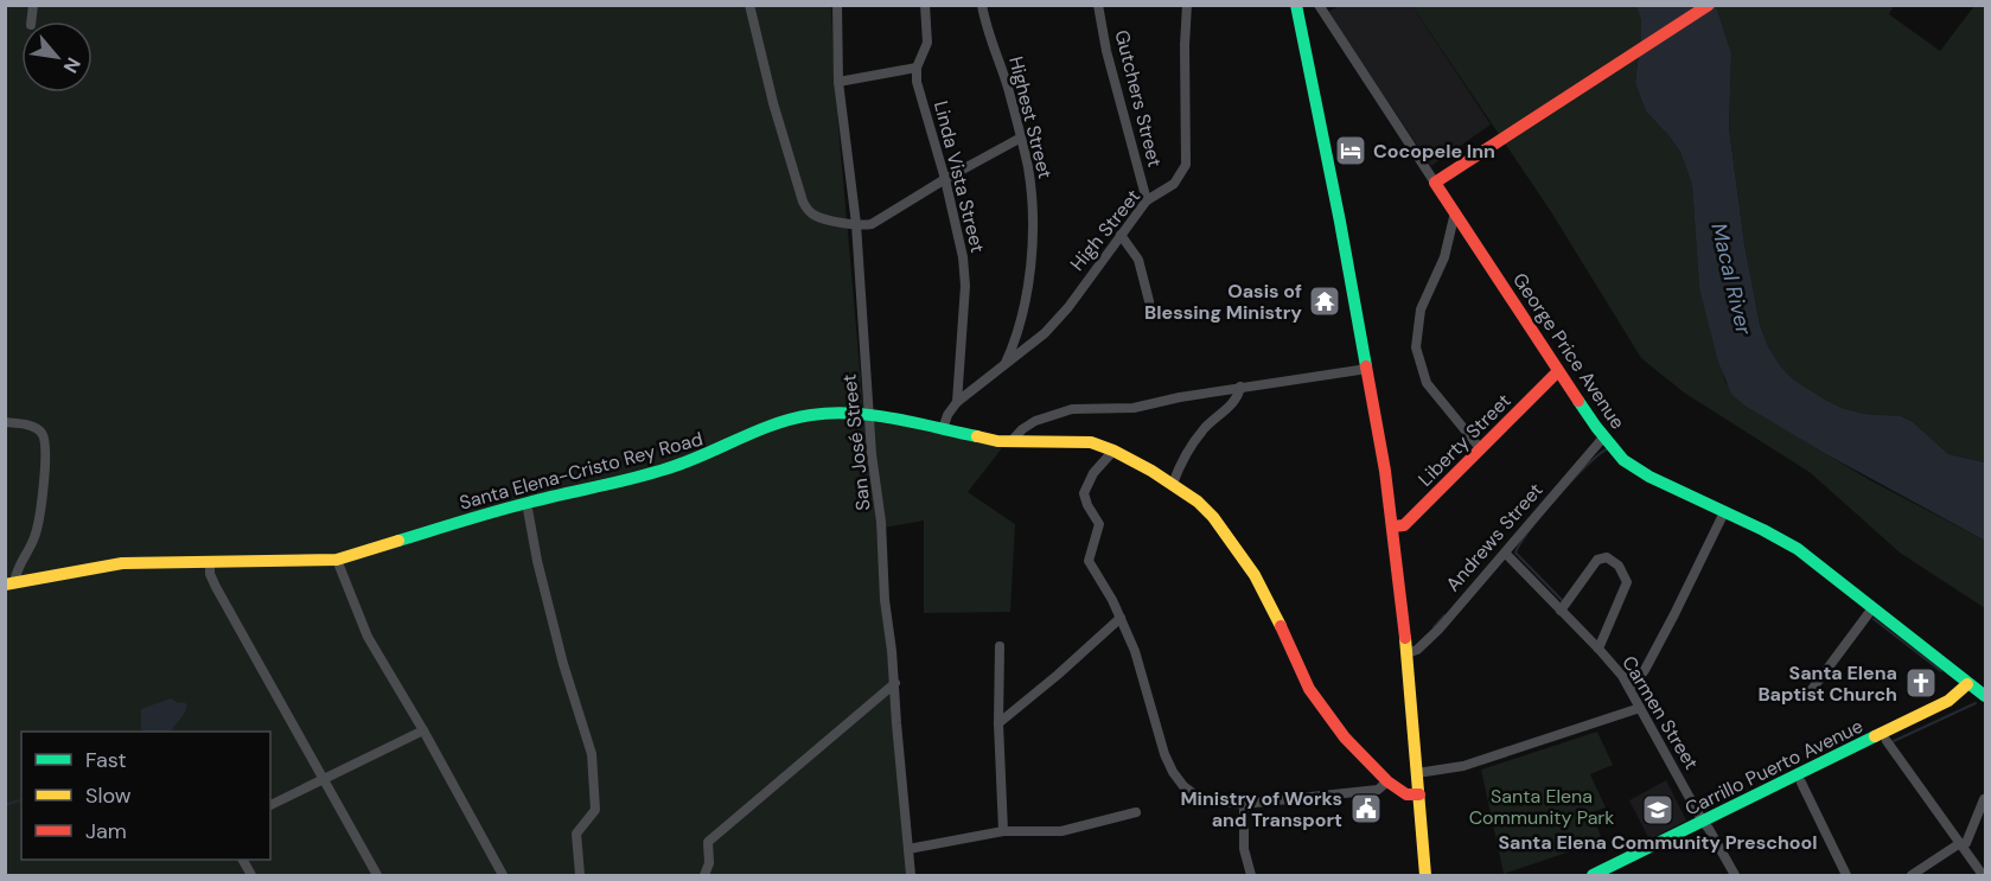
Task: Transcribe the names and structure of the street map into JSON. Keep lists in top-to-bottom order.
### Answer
{
  "streets": {
    "main road": [
      "George Price Avenue",
      "Liberty Street",
      "Santa Elena-Cristo Rey Road",
      "Carrillo Puerto Avenue"
    ],
    "street": [
      "Gutchers Street",
      "Highest Street",
      "Linda Vista Street",
      "High Street",
      "San José Street",
      "Andrews Street",
      "Carmen Street"
    ]
  },
  "crossings": [
    ["Gutchers Street", "High Street"],
    ["Highest Street", "High Street"],
    ["Linda Vista Street", "High Street"],
    ["High Street", "Santa Elena-Cristo Rey Road"],
    ["George Price Avenue", "Liberty Street"],
    ["George Price Avenue", "Andrews Street"],
    ["George Price Avenue", "Carrillo Puerto Avenue"],
    ["San José Street", "Santa Elena-Cristo Rey Road"],
    ["Andrews Street", "Carmen Street"],
    ["Carmen Street", "Carrillo Puerto Avenue"]
  ],
  "water": ["Macal River"],
  "parks": ["Santa Elena Community Park"],
  "places": {
    "hotel": ["Cocopele Inn"],
    "temple": ["Oasis of Blessing Ministry"],
    "church": ["Santa Elena Baptist Church"],
    "public building": ["Ministry of Works and Transport"],
    "school or university": ["Santa Elena Community Preschool"]
  },
  "legend": ["Fast", "Slow", "Jam"],
  "north": "bottom right"
}
